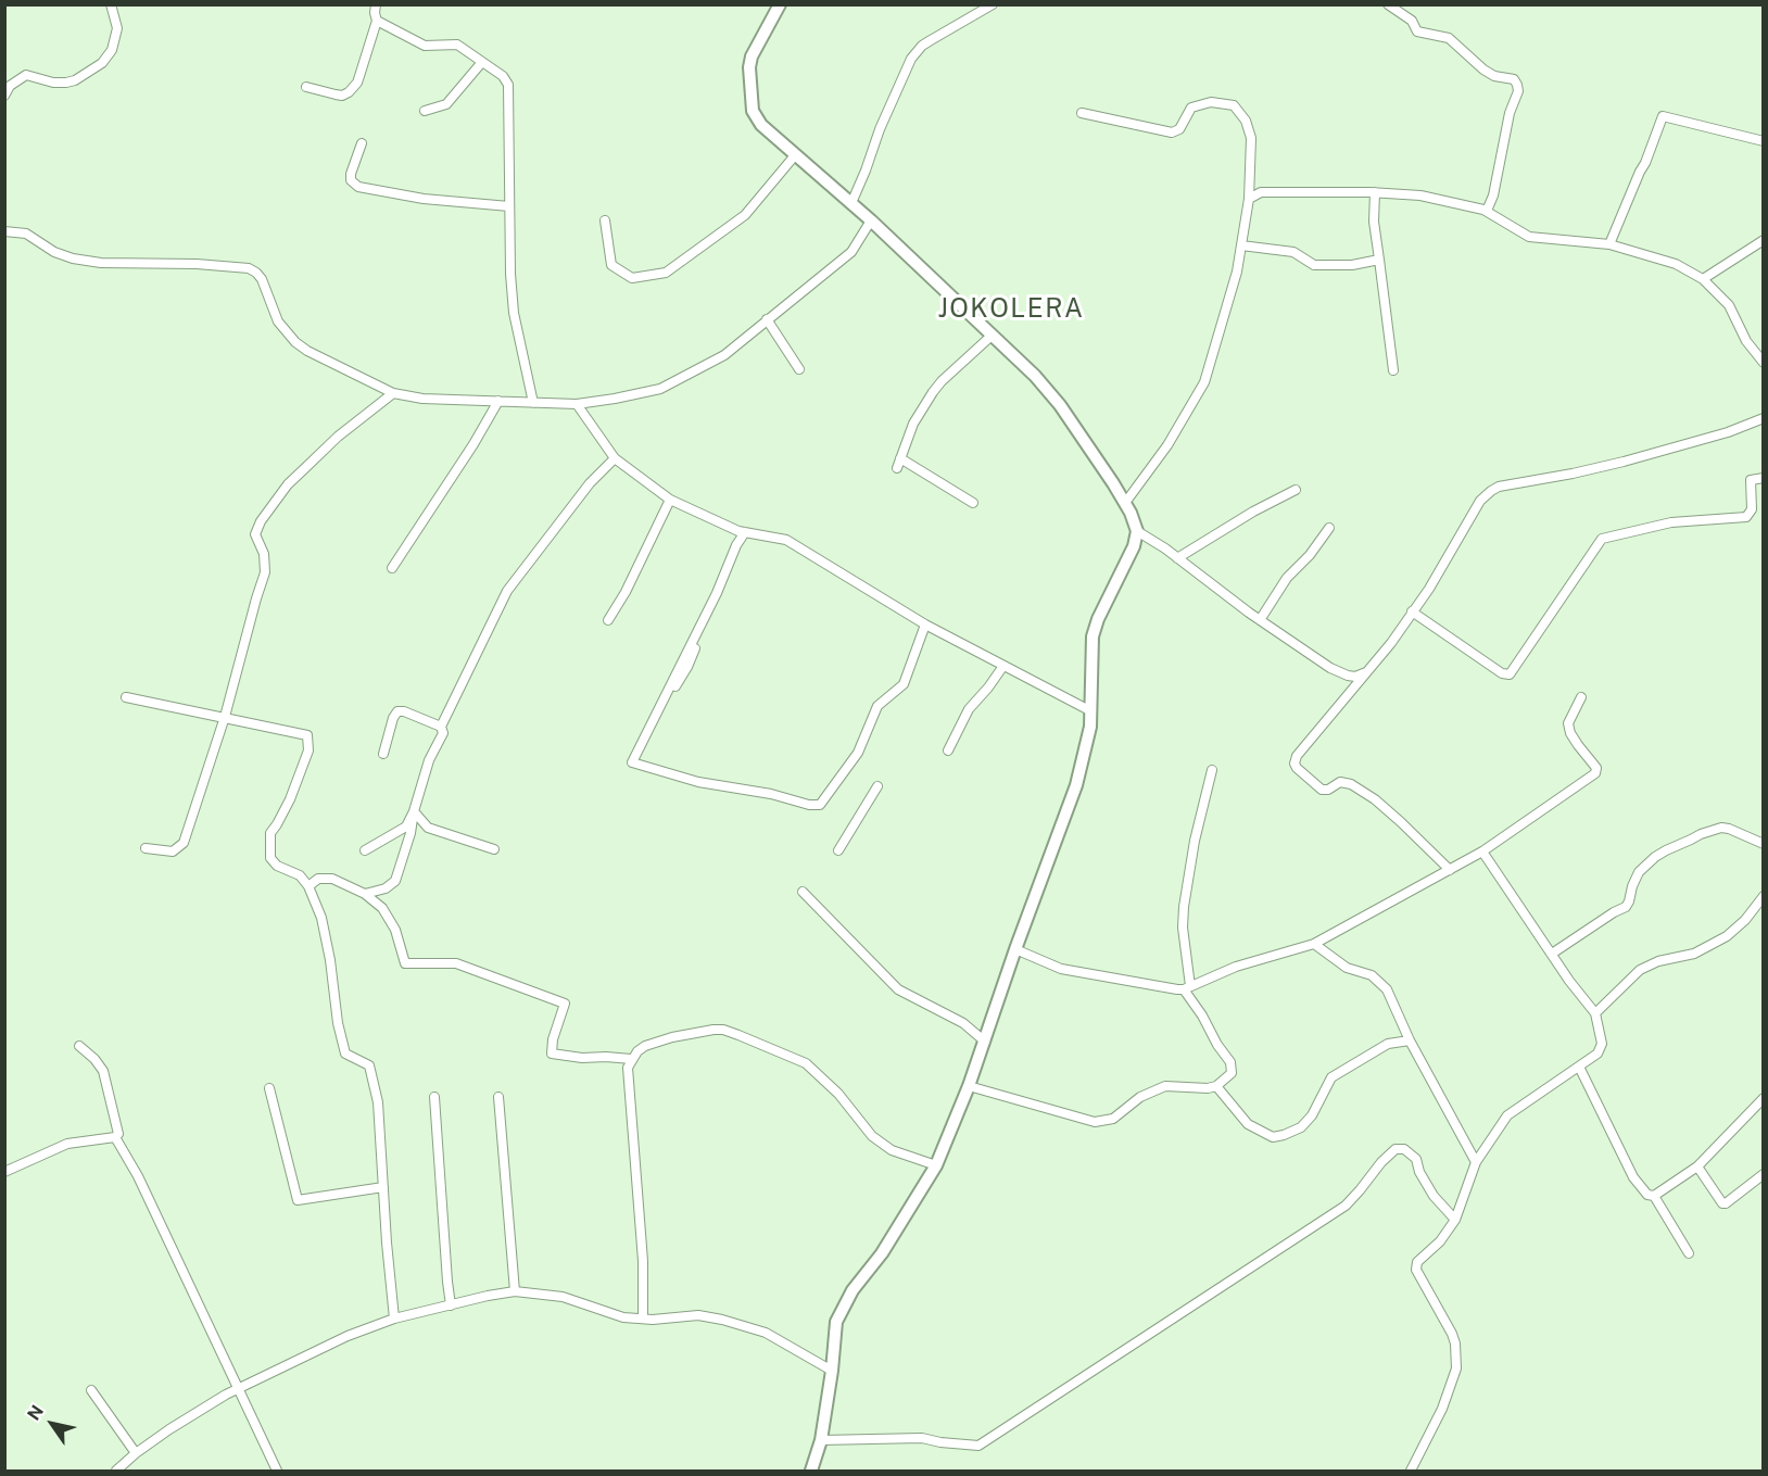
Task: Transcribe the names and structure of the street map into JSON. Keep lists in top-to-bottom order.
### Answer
{
  "districts": ["JOKOLERA"],
  "north": "top left"
}
